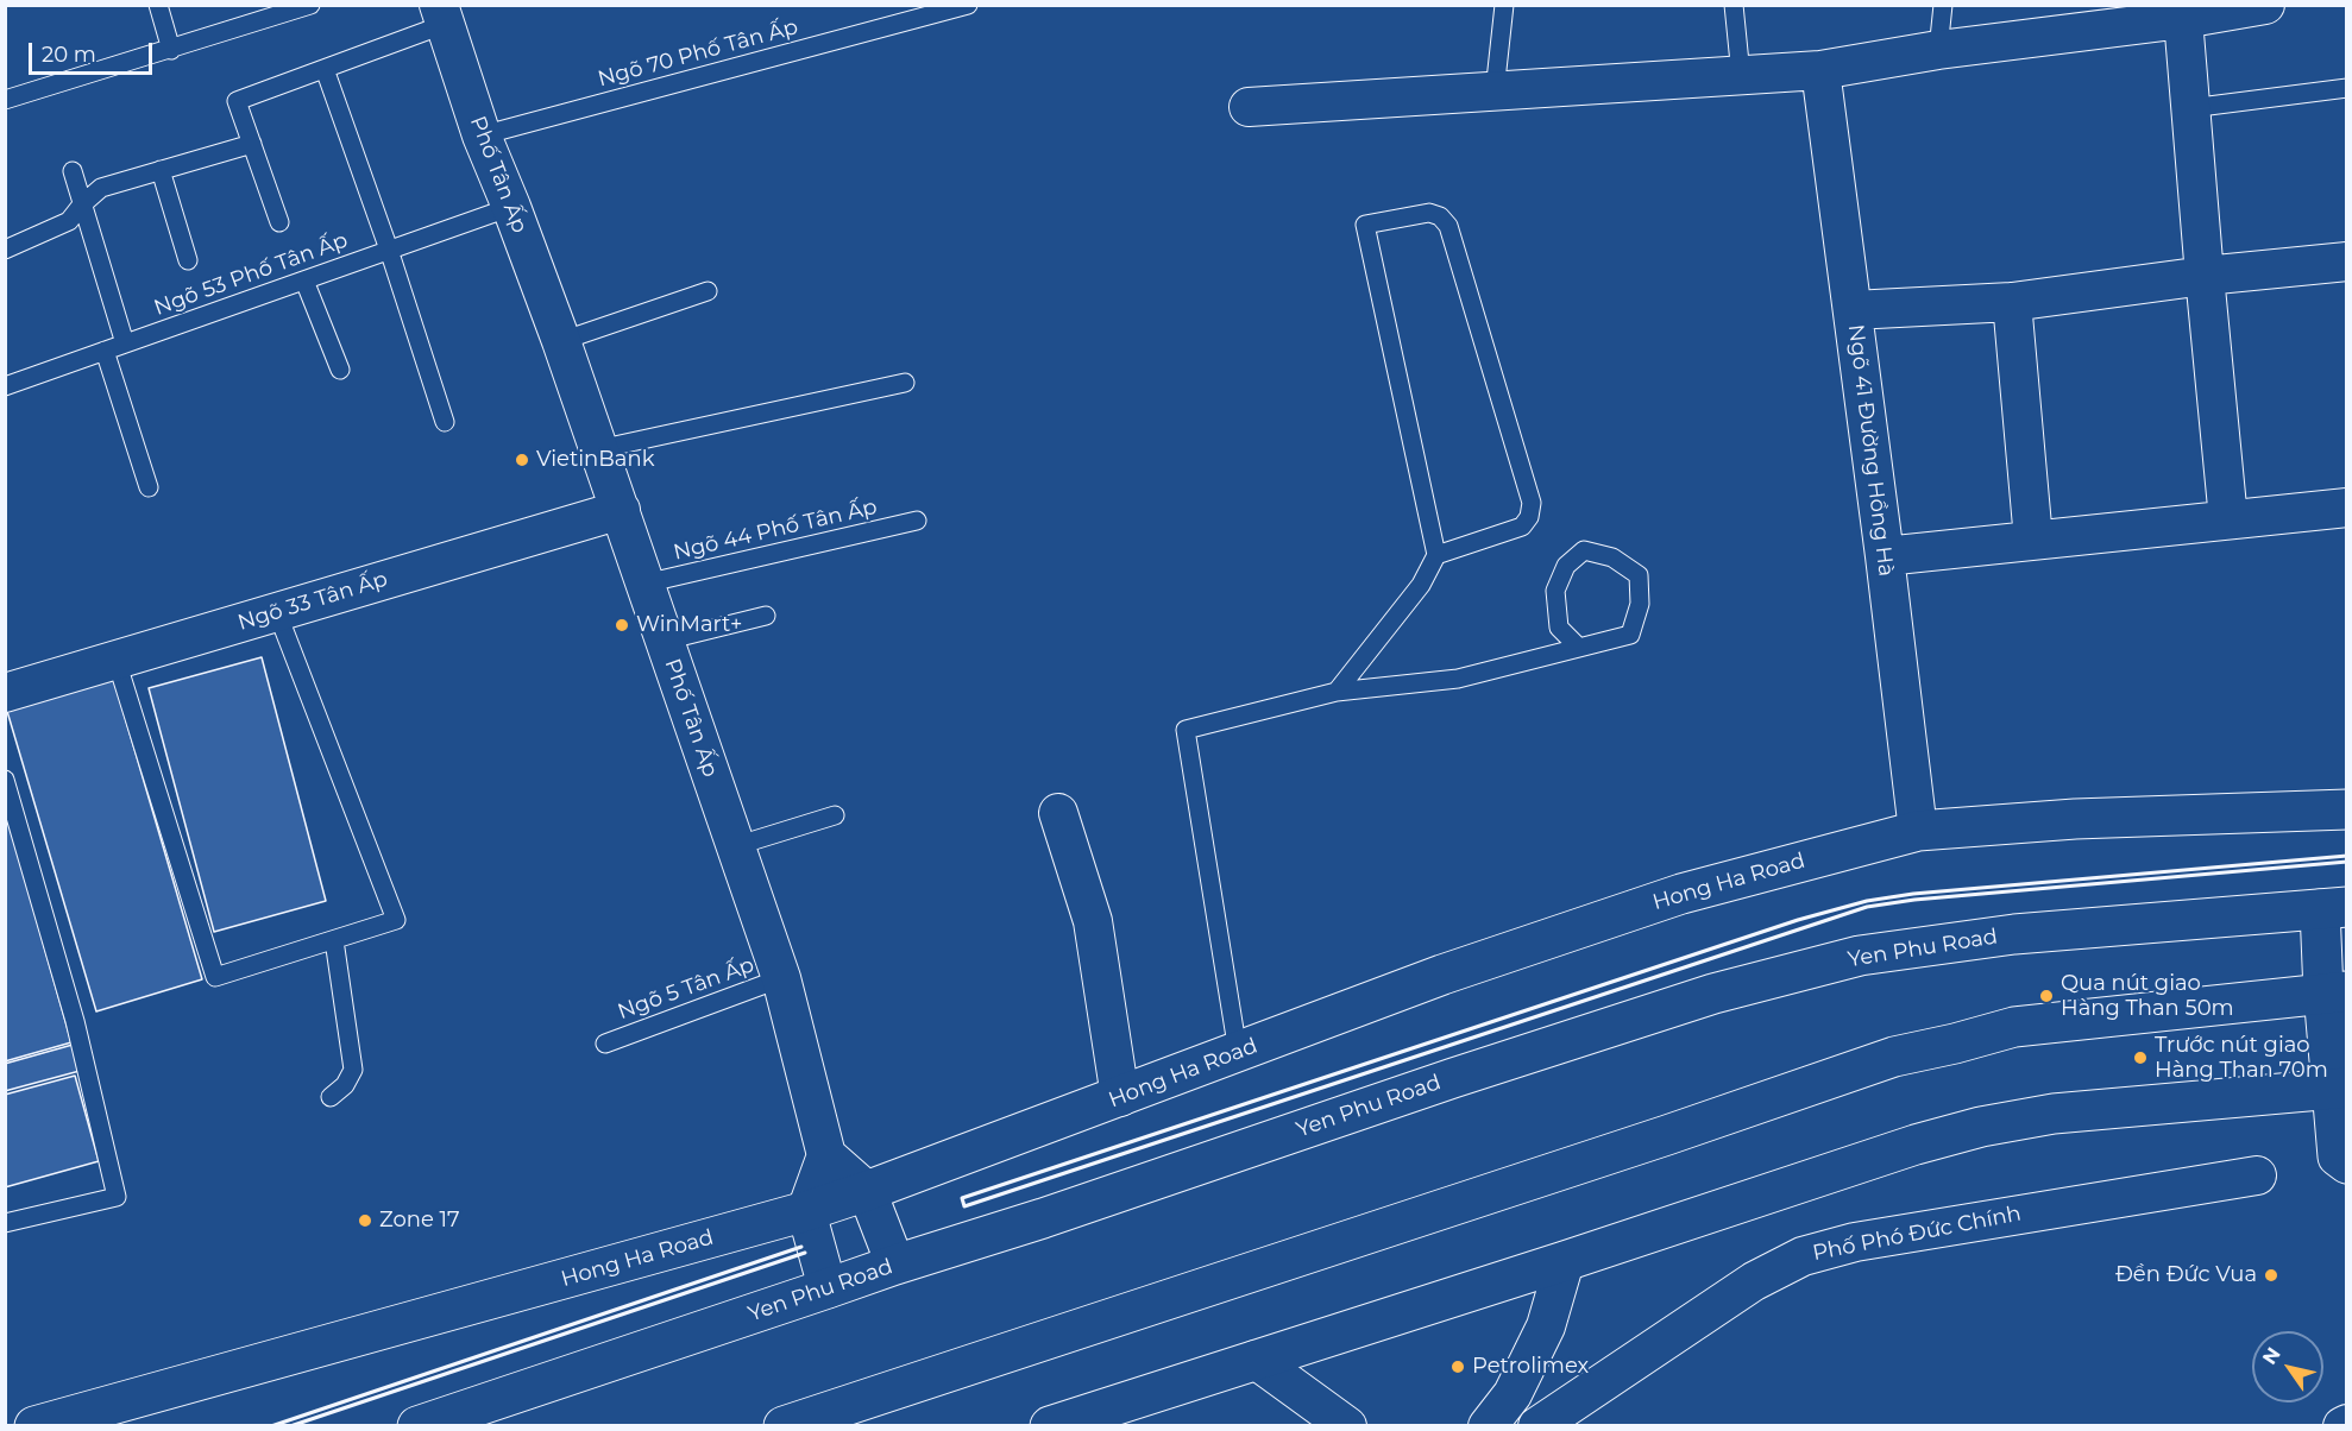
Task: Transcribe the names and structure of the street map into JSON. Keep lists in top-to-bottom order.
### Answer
{
  "streets": {
    "main road": ["Hong Ha Road", "Yen Phu Road"],
    "street": [
      "Phố Tân Ấp",
      "Ngõ 41 Đường Hồng Hà",
      "Ngõ 33 Tân Ấp",
      "Phố Phó Đức Chính"
    ],
    "lane": [
      "Ngõ 70 Phố Tân Ấp",
      "Ngõ 53 Phố Tân Ấp",
      "Ngõ 44 Phố Tân Ấp",
      "Ngõ 5 Tân Ấp"
    ]
  },
  "crossings": [
    ["Ngõ 70 Phố Tân Ấp", "Phố Tân Ấp"],
    ["Phố Tân Ấp", "Ngõ 53 Phố Tân Ấp"],
    ["Phố Tân Ấp", "Ngõ 44 Phố Tân Ấp"],
    ["Phố Tân Ấp", "Ngõ 33 Tân Ấp"],
    ["Phố Tân Ấp", "Ngõ 5 Tân Ấp"],
    ["Ngõ 41 Đường Hồng Hà", "Hong Ha Road"]
  ],
  "places": [
    "VietinBank",
    "WinMart+",
    "Qua nút giao Hàng Than 50m",
    "Trước nút giao Hàng Than 70m",
    "Zone 17",
    "Đền Đức Vua",
    "Petrolimex"
  ],
  "scale_bar": "20 m",
  "north": "top left"
}
